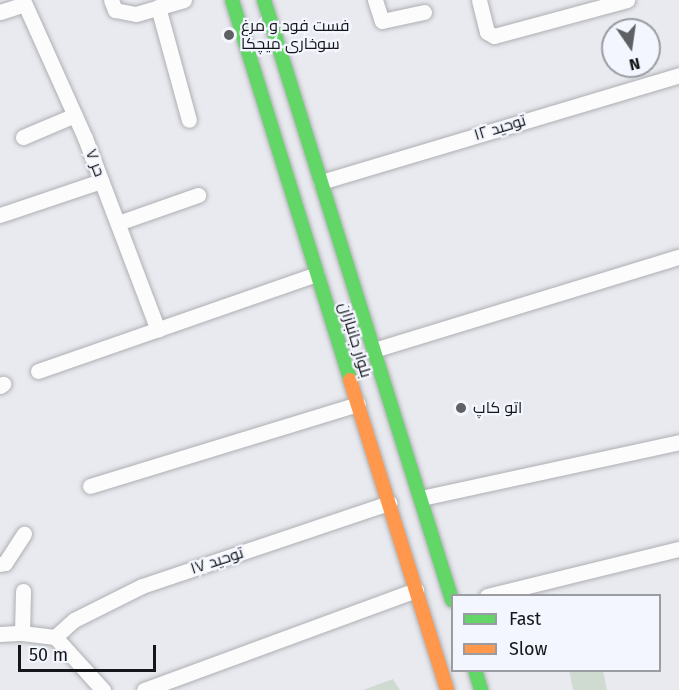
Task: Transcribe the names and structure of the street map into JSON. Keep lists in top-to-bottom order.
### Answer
{
  "streets": {
    "highway": ["بلوار جانبازان"],
    "street": ["توحید ۱۲", "حر ۷", "توحید ۱۷"]
  },
  "crossings": [
    ["توحید ۱۲", "بلوار جانبازان"],
    ["بلوار جانبازان", "توحید ۱۷"]
  ],
  "places": ["فست فود و مرغ سوخاری میچکا", "اتو کاپ"],
  "legend": ["Fast", "Slow"],
  "scale_bar": "50 m",
  "north": "bottom"
}
